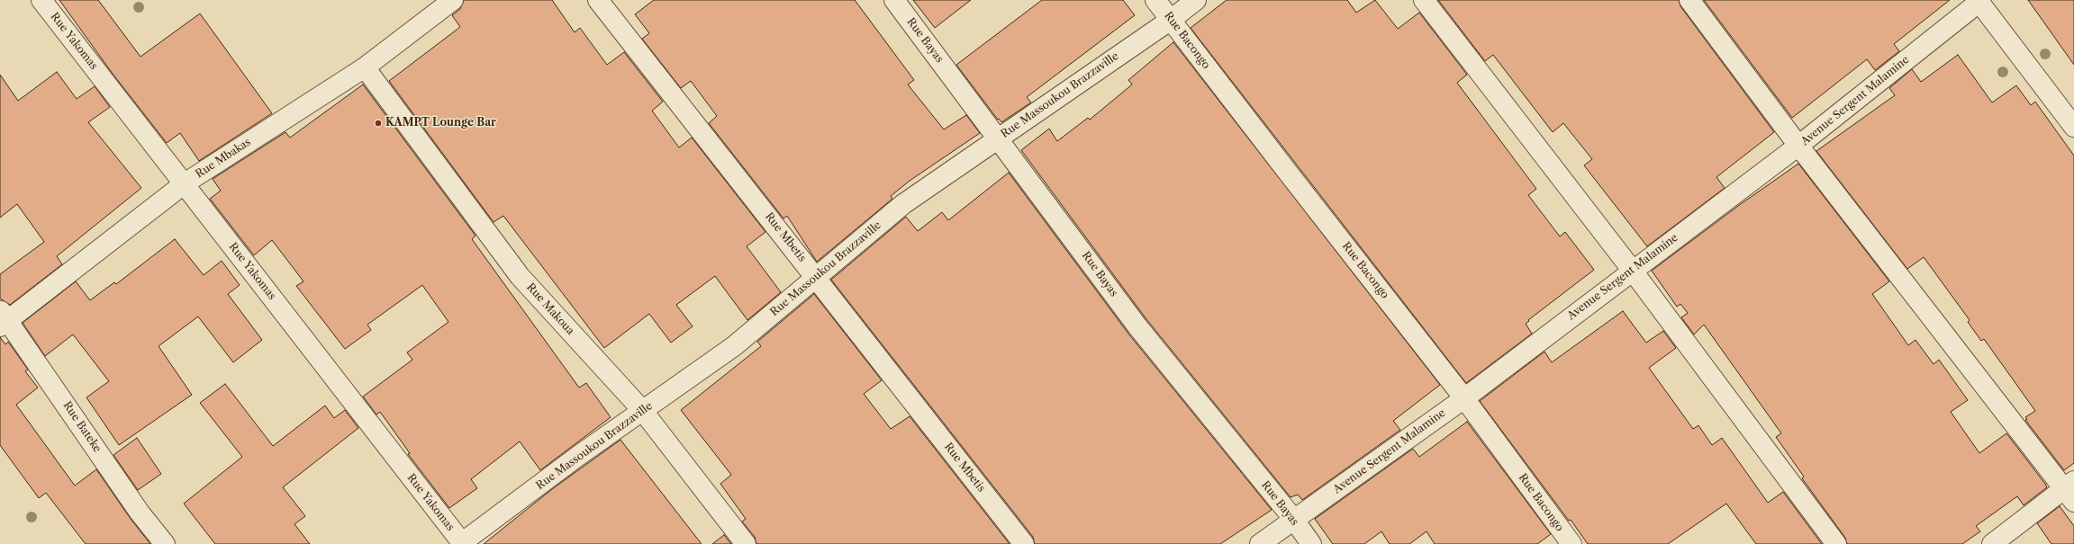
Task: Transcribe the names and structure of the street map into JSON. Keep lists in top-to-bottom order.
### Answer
{
  "streets": {
    "street": [
      "Rue Bayas",
      "Rue Bacongo",
      "Rue Yakomas",
      "Rue Massoukou Brazzaville",
      "Avenue Sergent Malamine",
      "Rue Mbakas",
      "Rue Mbetis",
      "Rue Makoua",
      "Rue Bateke"
    ]
  },
  "crossings": [
    ["Rue Bayas", "Rue Massoukou Brazzaville"],
    ["Rue Bayas", "Avenue Sergent Malamine"],
    ["Rue Bacongo", "Rue Massoukou Brazzaville"],
    ["Rue Bacongo", "Avenue Sergent Malamine"],
    ["Rue Yakomas", "Rue Massoukou Brazzaville"],
    ["Rue Yakomas", "Rue Mbakas"],
    ["Rue Massoukou Brazzaville", "Rue Mbetis"],
    ["Rue Massoukou Brazzaville", "Rue Makoua"],
    ["Rue Mbakas", "Rue Makoua"],
    ["Rue Mbakas", "Rue Bateke"]
  ],
  "places": ["KAMPT Lounge Bar"]
}
